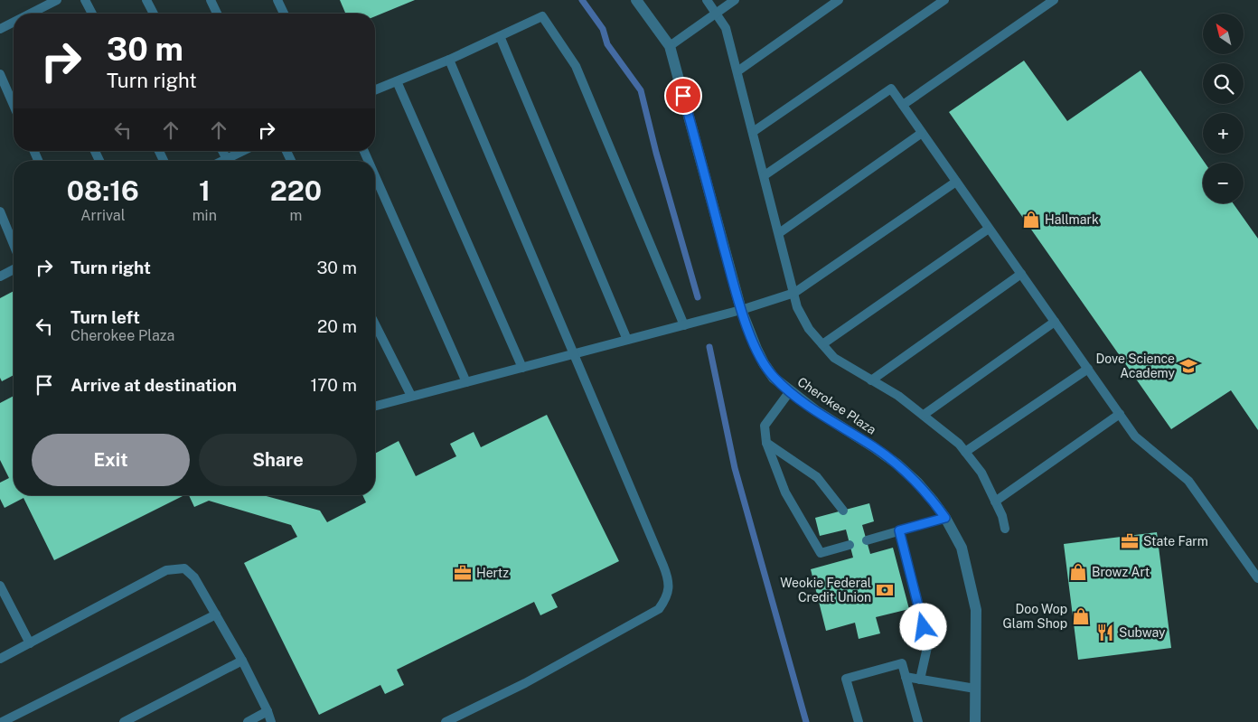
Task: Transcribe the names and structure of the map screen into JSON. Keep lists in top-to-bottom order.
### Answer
{
  "streets": {
    "street": ["Cherokee Plaza"]
  },
  "places": {
    "shop": ["Hallmark", "Browz Art", "Doo Wop Glam Shop"],
    "school or university": ["Dove Science Academy"],
    "office": ["State Farm", "Hertz"],
    "bank": ["Weokie Federal Credit Union"],
    "restaurant": ["Subway"]
  },
  "north": "top left",
  "page": {
    "map_buttons": ["+", "−"],
    "turn": ["30 m", "Turn right"],
    "eta": [
      "08:16",
      "Arrival",
      "1",
      "min",
      "220",
      "m"
    ],
    "list": [
      {
        "name": "Turn right",
        "value": "30 m"
      },
      {
        "name": "Turn left",
        "note": "Cherokee Plaza",
        "value": "20 m"
      },
      {
        "name": "Arrive at destination",
        "value": "170 m"
      }
    ],
    "buttons": ["Exit", "Share"]
  }
}
